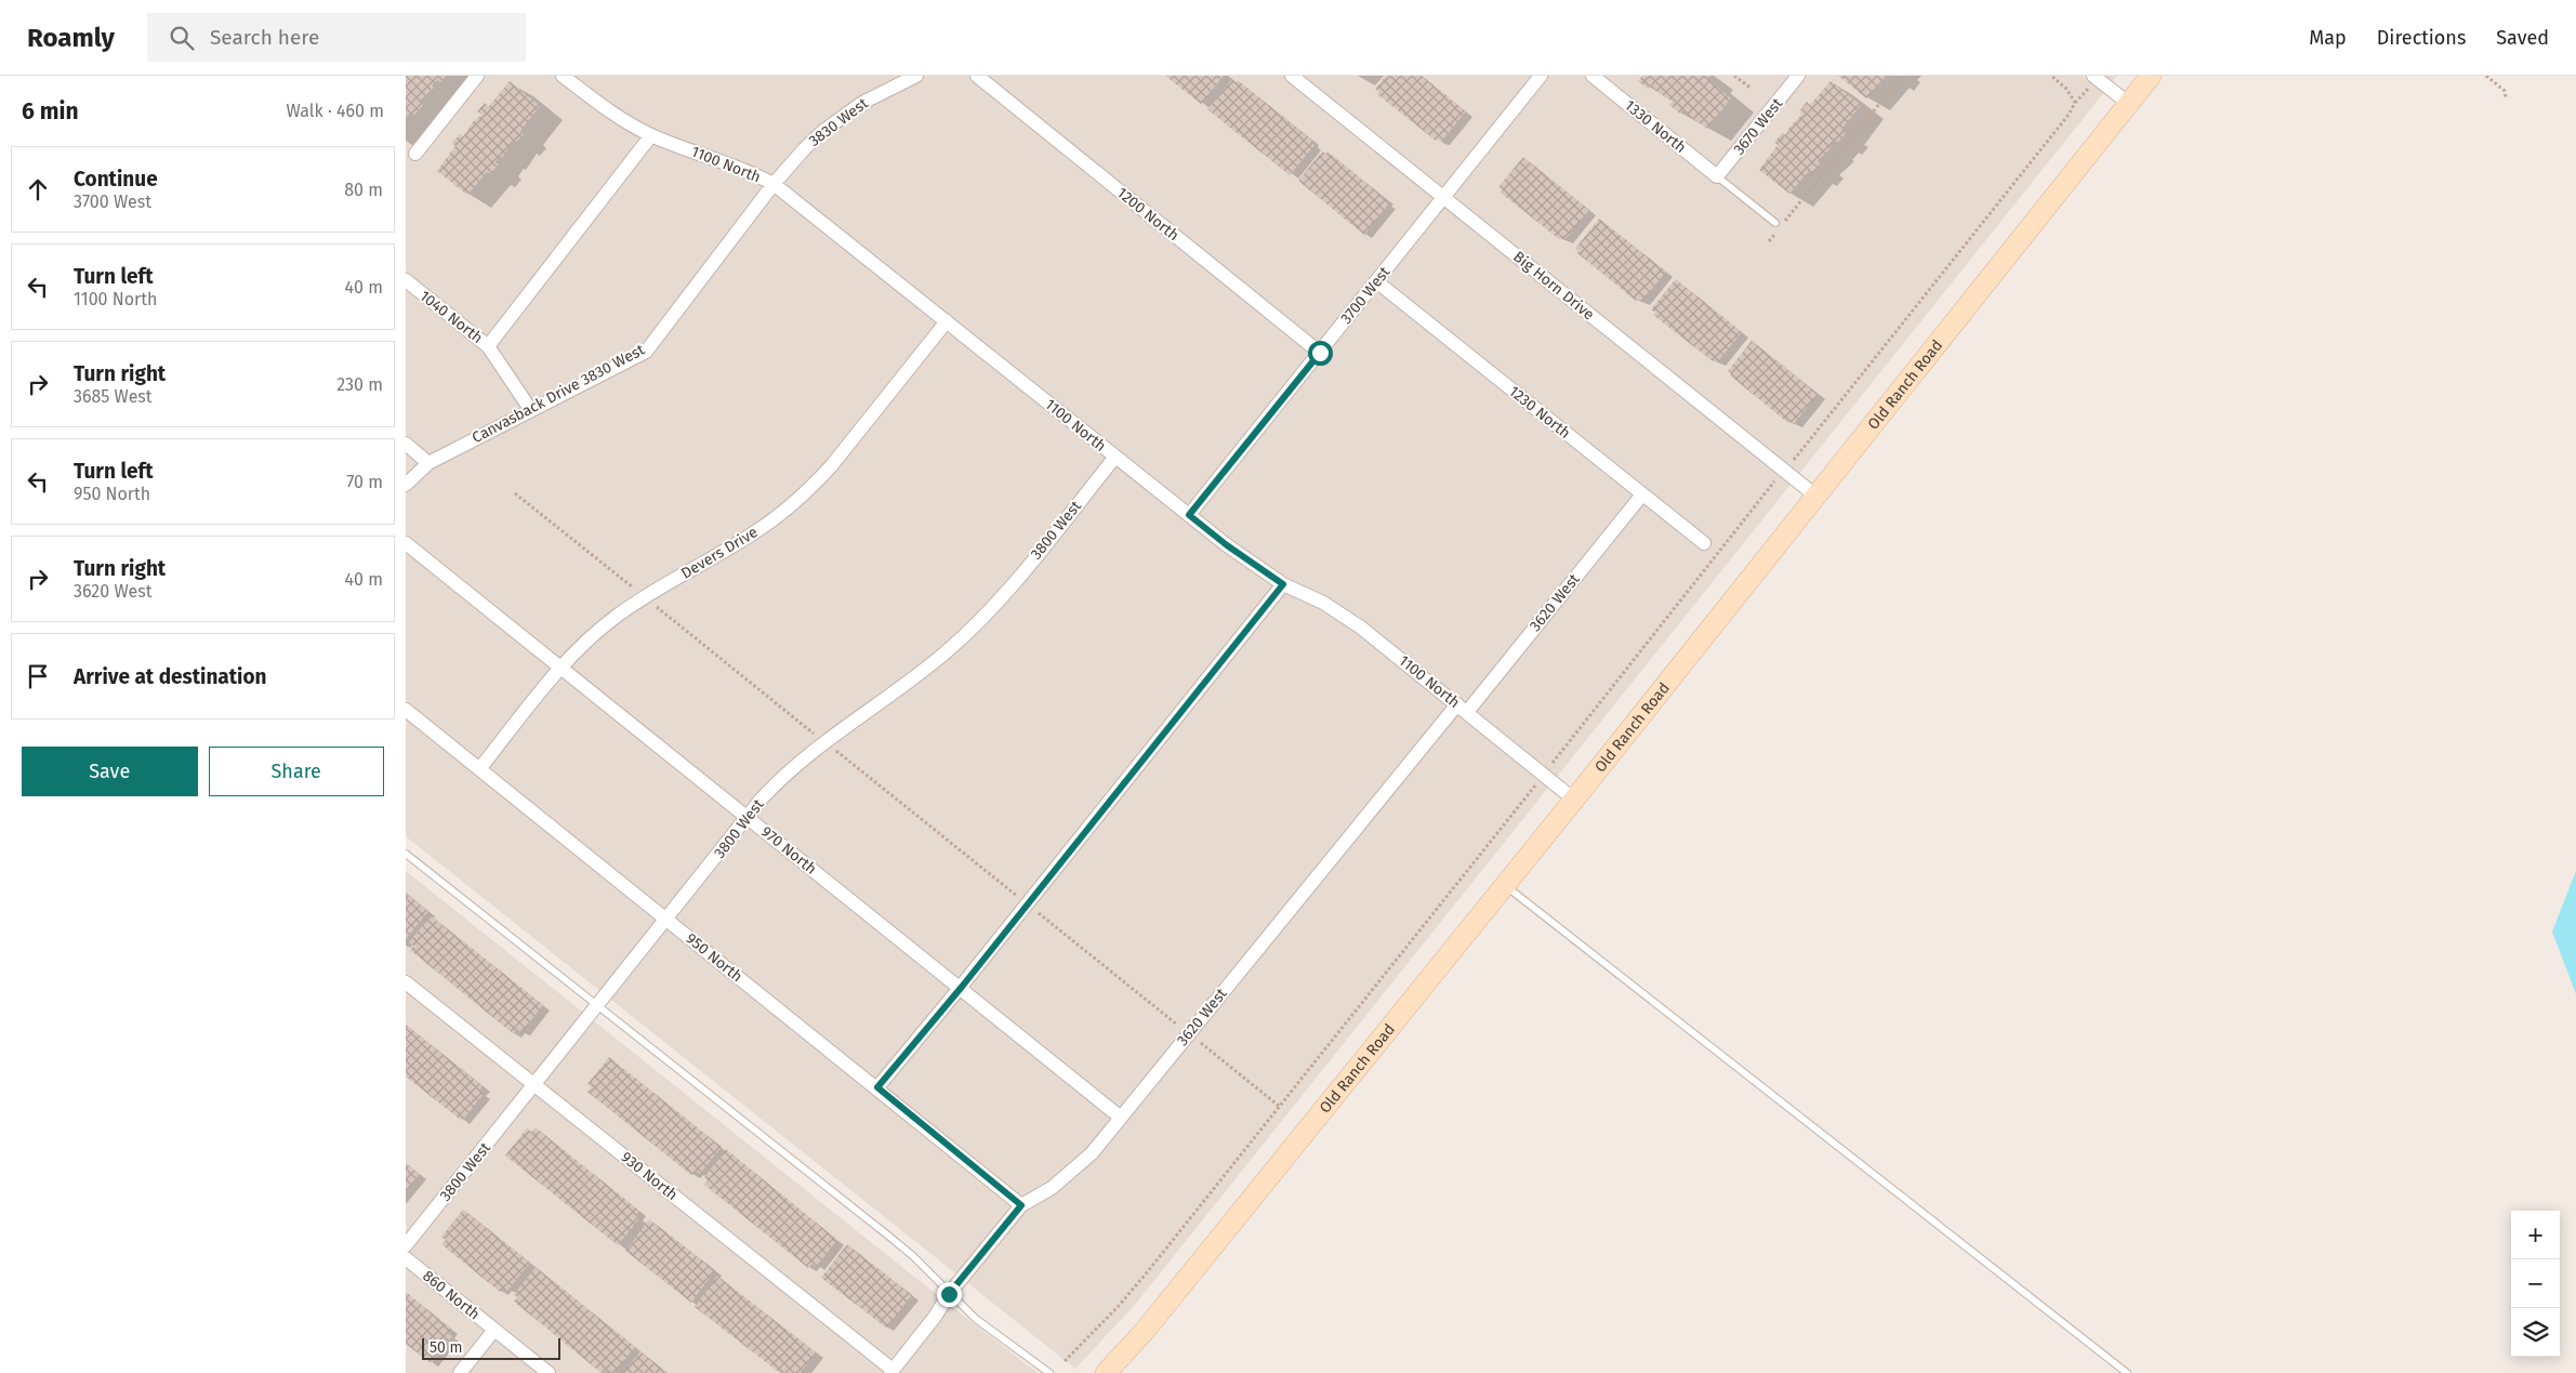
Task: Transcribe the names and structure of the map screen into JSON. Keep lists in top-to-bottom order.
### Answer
{
  "streets": {
    "street": [
      "3830 West",
      "1330 North",
      "3670 West",
      "1100 North",
      "1200 North",
      "Big Horn Drive",
      "3700 West",
      "1040 North",
      "Old Ranch Road",
      "Canvasback Drive 3830 West",
      "1230 North",
      "3800 West",
      "Devers Drive",
      "3620 West",
      "970 North",
      "950 North",
      "930 North",
      "860 North"
    ]
  },
  "crossings": [
    ["3830 West", "1100 North"],
    ["3830 West", "Canvasback Drive 3830 West"],
    ["1330 North", "3670 West"],
    ["1100 North", "3700 West"],
    ["1100 North", "Old Ranch Road"],
    ["1100 North", "Canvasback Drive 3830 West"],
    ["1100 North", "3800 West"],
    ["1100 North", "Devers Drive"],
    ["1100 North", "3620 West"],
    ["1200 North", "3700 West"],
    ["Big Horn Drive", "3700 West"],
    ["Big Horn Drive", "Old Ranch Road"],
    ["3700 West", "1230 North"],
    ["1040 North", "Canvasback Drive 3830 West"],
    ["1230 North", "3620 West"],
    ["3800 West", "970 North"],
    ["3800 West", "950 North"],
    ["3800 West", "930 North"],
    ["Devers Drive", "970 North"],
    ["Devers Drive", "950 North"],
    ["3620 West", "970 North"],
    ["3620 West", "950 North"],
    ["3620 West", "930 North"]
  ],
  "scale_bar": "50 m",
  "page": {
    "header": "Roamly",
    "search": "Search here",
    "nav": ["Map", "Directions", "Saved"],
    "heading": ["6 min", "Walk · 460 m"],
    "list": [
      ["Continue", "3700 West", "80 m"],
      ["Turn left", "1100 North", "40 m"],
      ["Turn right", "3685 West", "230 m"],
      ["Turn left", "950 North", "70 m"],
      ["Turn right", "3620 West", "40 m"],
      "Arrive at destination"
    ],
    "buttons": ["Save", "Share"],
    "map_buttons": ["+", "−"],
    "scale": "50 m"
  }
}
